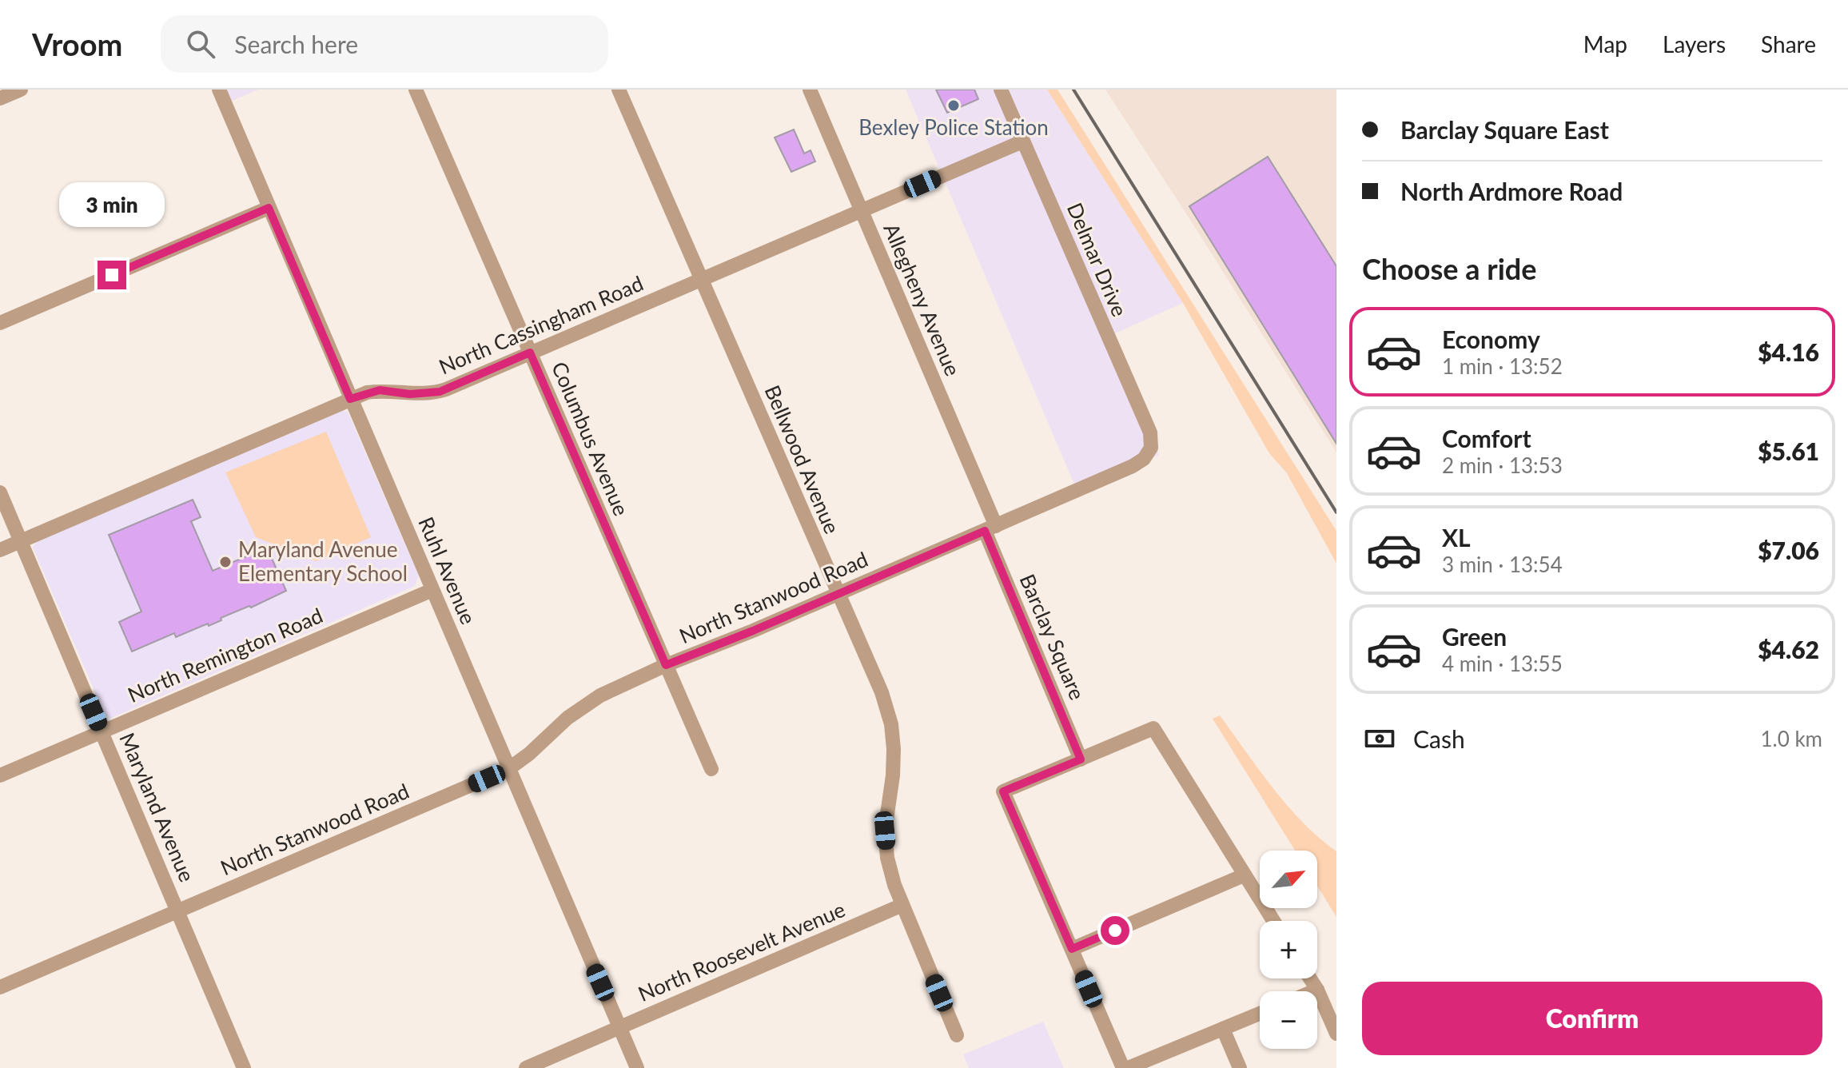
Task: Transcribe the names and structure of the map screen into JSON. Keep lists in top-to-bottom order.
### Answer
{
  "streets": {
    "street": [
      "Delmar Drive",
      "Allegheny Avenue",
      "North Cassingham Road",
      "Columbus Avenue",
      "Bellwood Avenue",
      "Ruhl Avenue",
      "North Stanwood Road",
      "Barclay Square",
      "North Remington Road",
      "Maryland Avenue",
      "North Roosevelt Avenue"
    ]
  },
  "crossings": [
    ["Delmar Drive", "North Cassingham Road"],
    ["Delmar Drive", "North Stanwood Road"],
    ["Allegheny Avenue", "North Cassingham Road"],
    ["Allegheny Avenue", "North Stanwood Road"],
    ["Allegheny Avenue", "Barclay Square"],
    ["North Cassingham Road", "Columbus Avenue"],
    ["North Cassingham Road", "Bellwood Avenue"],
    ["North Cassingham Road", "Ruhl Avenue"],
    ["North Cassingham Road", "Maryland Avenue"],
    ["Columbus Avenue", "North Stanwood Road"],
    ["Bellwood Avenue", "North Stanwood Road"],
    ["Bellwood Avenue", "North Roosevelt Avenue"],
    ["Ruhl Avenue", "North Stanwood Road"],
    ["Ruhl Avenue", "North Remington Road"],
    ["Ruhl Avenue", "North Roosevelt Avenue"],
    ["North Stanwood Road", "Barclay Square"],
    ["North Stanwood Road", "Maryland Avenue"],
    ["North Remington Road", "Maryland Avenue"]
  ],
  "places": ["Bexley Police Station", "Maryland Avenue Elementary School"],
  "north": "top right",
  "page": {
    "header": "Vroom",
    "search": "Search here",
    "nav": ["Map", "Layers", "Share"],
    "banner": ["Barclay Square East", "North Ardmore Road"],
    "bubble": "3 min",
    "heading": "Choose a ride",
    "list": [
      {
        "name": "Economy",
        "note": "1 min · 13:52",
        "value": "$4.16"
      },
      {
        "name": "Comfort",
        "note": "2 min · 13:53",
        "value": "$5.61"
      },
      {
        "name": "XL",
        "note": "3 min · 13:54",
        "value": "$7.06"
      },
      {
        "name": "Green",
        "note": "4 min · 13:55",
        "value": "$4.62"
      }
    ],
    "pay": ["Cash", "1.0 km"],
    "map_buttons": ["+", "−"],
    "buttons": "Confirm"
  }
}
